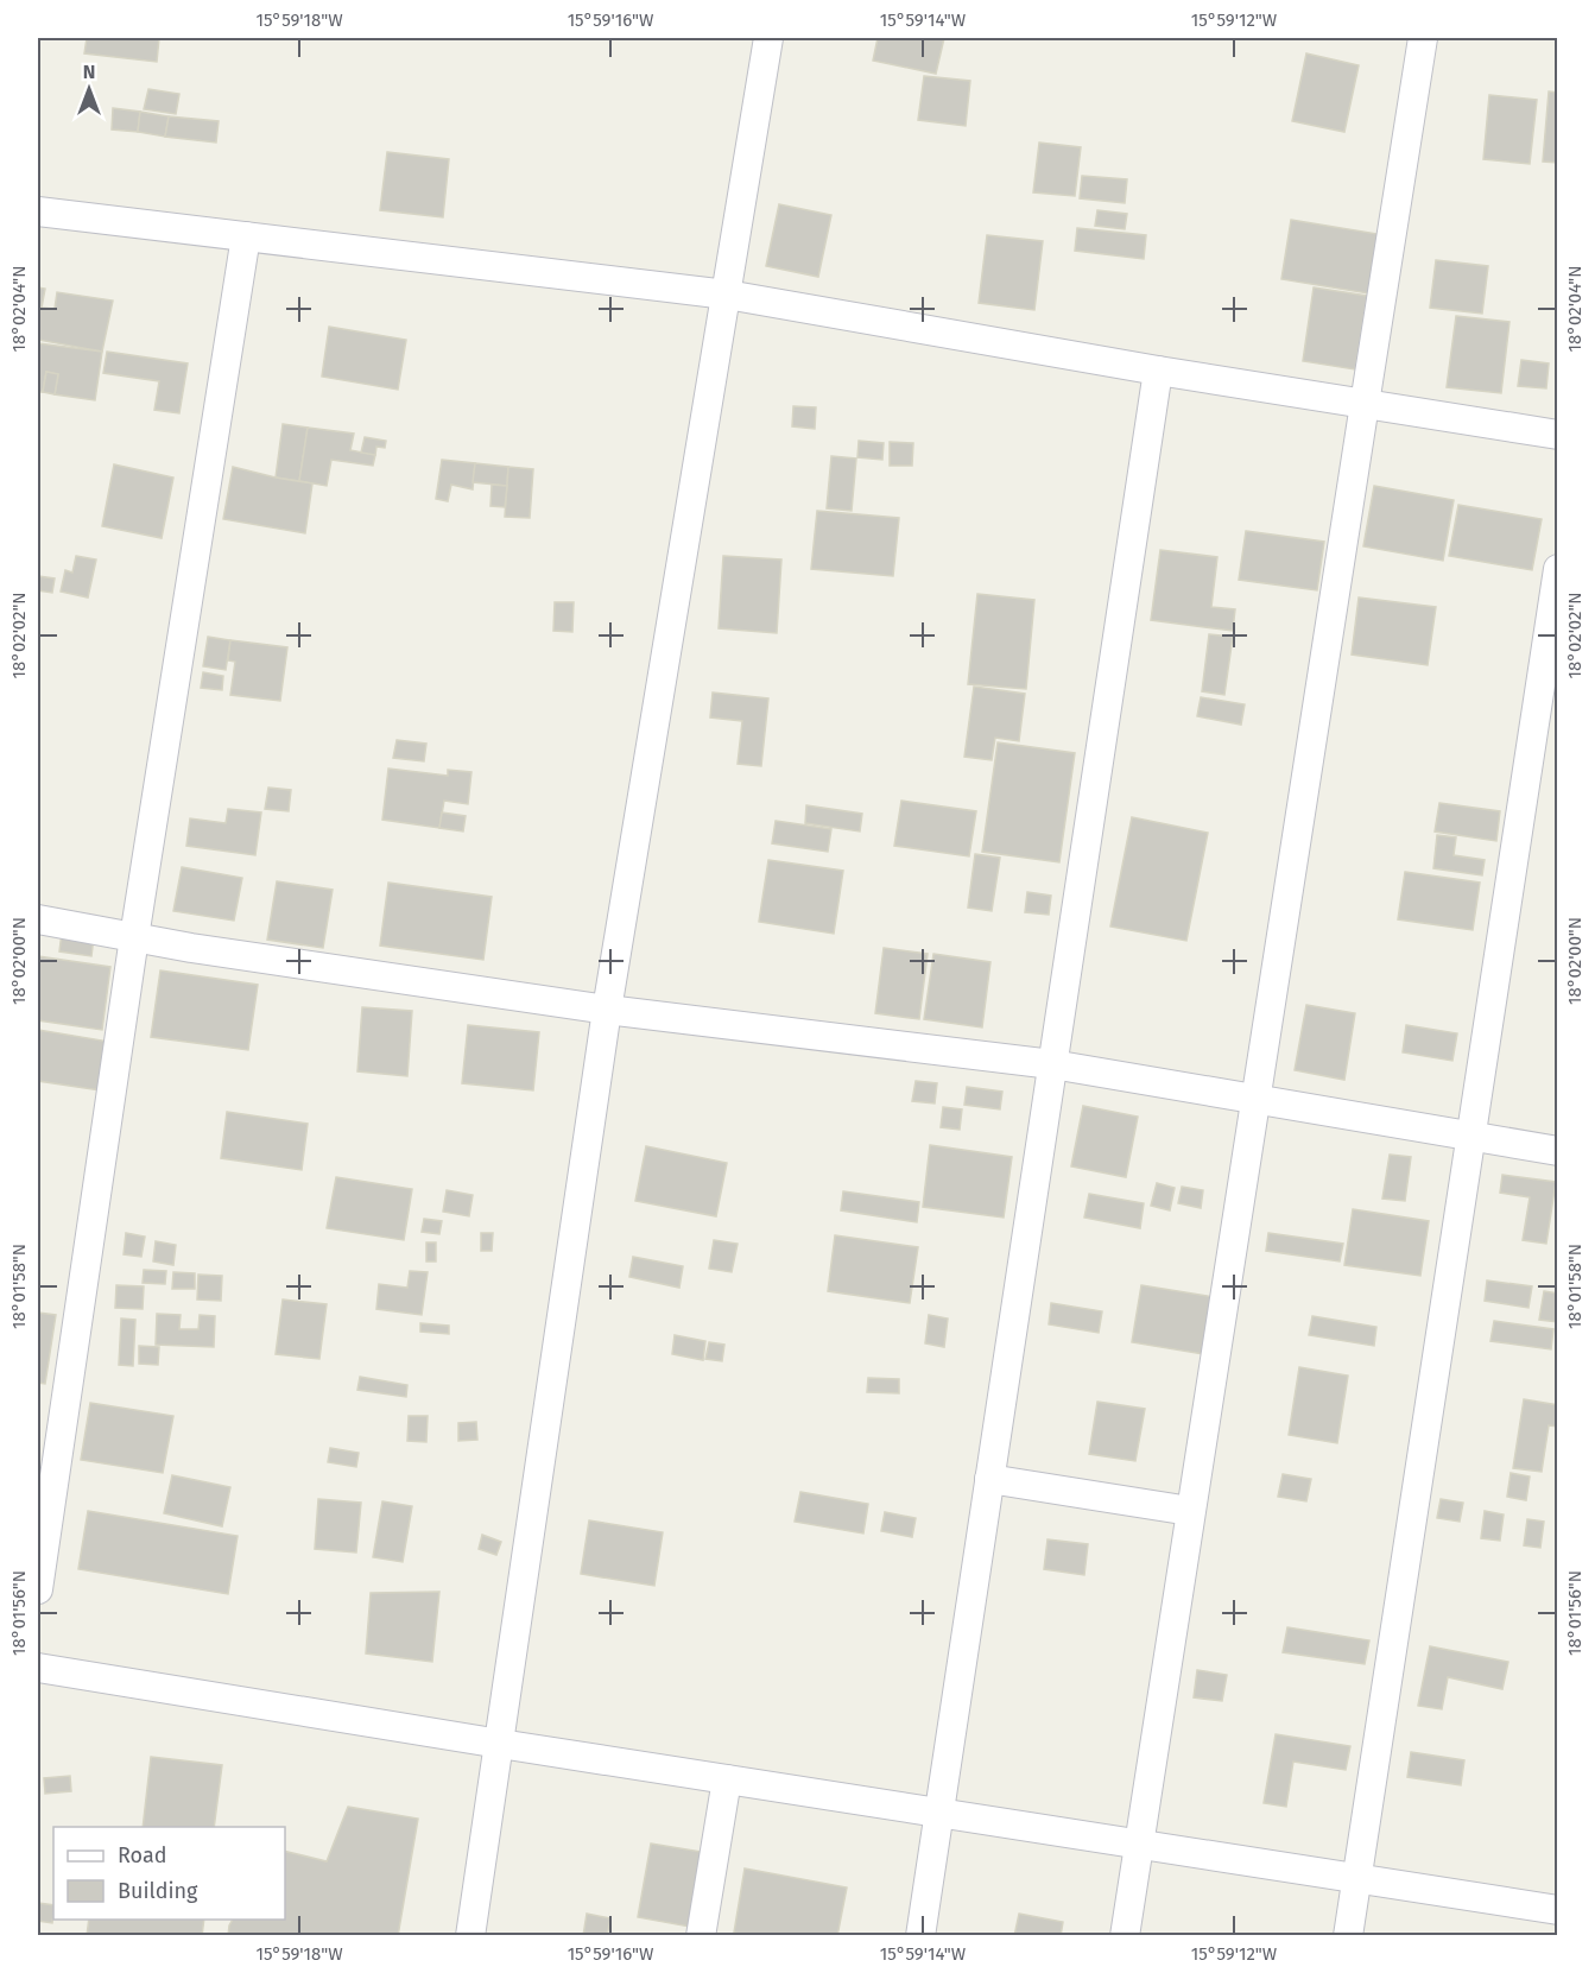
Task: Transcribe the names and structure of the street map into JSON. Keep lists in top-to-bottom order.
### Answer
{
  "legend": ["Road", "Building"],
  "north": "top",
  "coordinates": [
    "15°59'18\"W",
    "15°59'16\"W",
    "15°59'14\"W",
    "15°59'12\"W",
    "18°02'04\"N",
    "18°02'02\"N",
    "18°02'00\"N",
    "18°01'58\"N",
    "18°01'56\"N"
  ]
}
